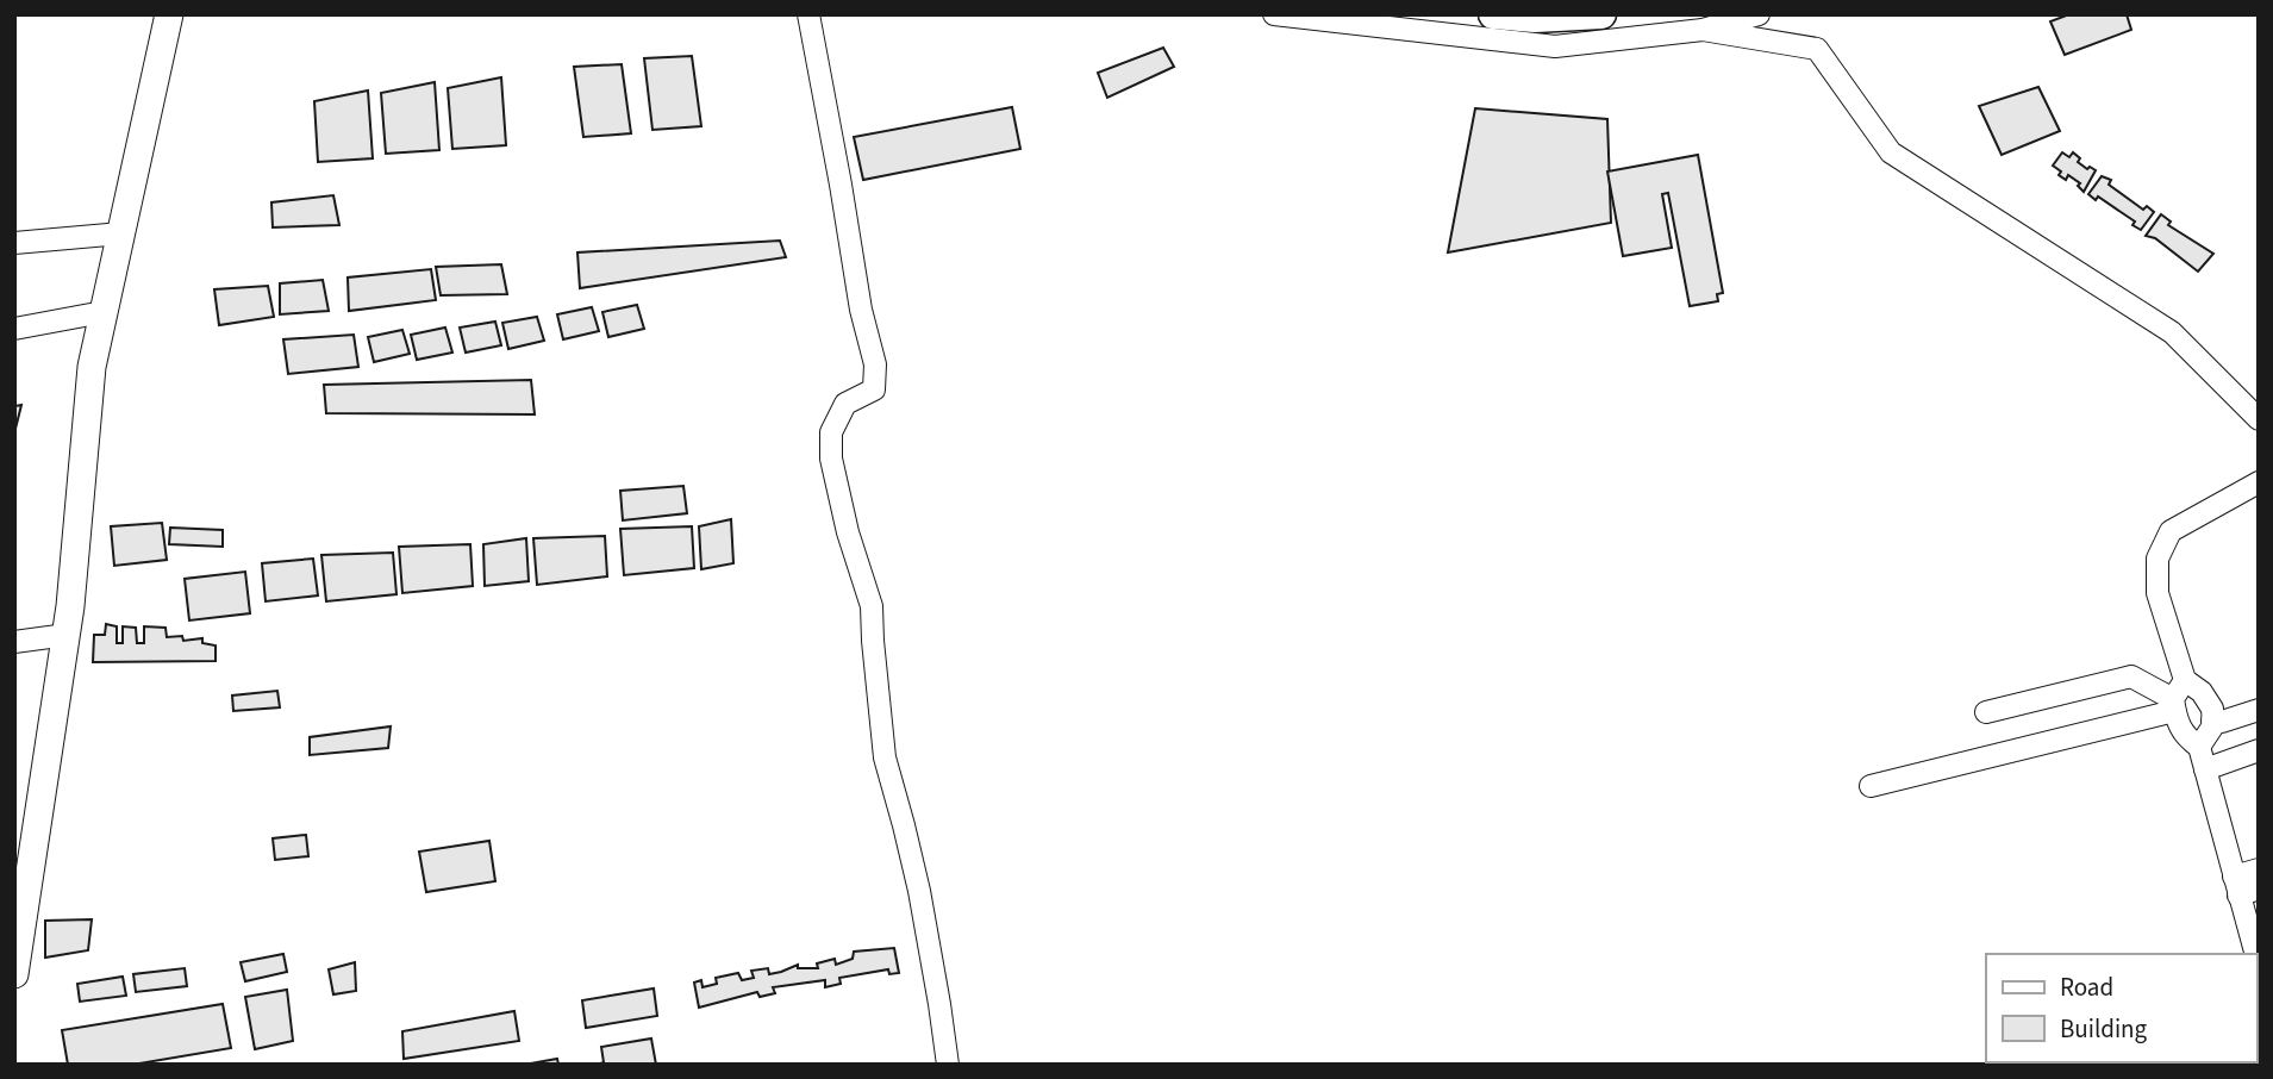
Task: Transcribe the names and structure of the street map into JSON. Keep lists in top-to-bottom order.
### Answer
{
  "legend": ["Road", "Building"]
}
